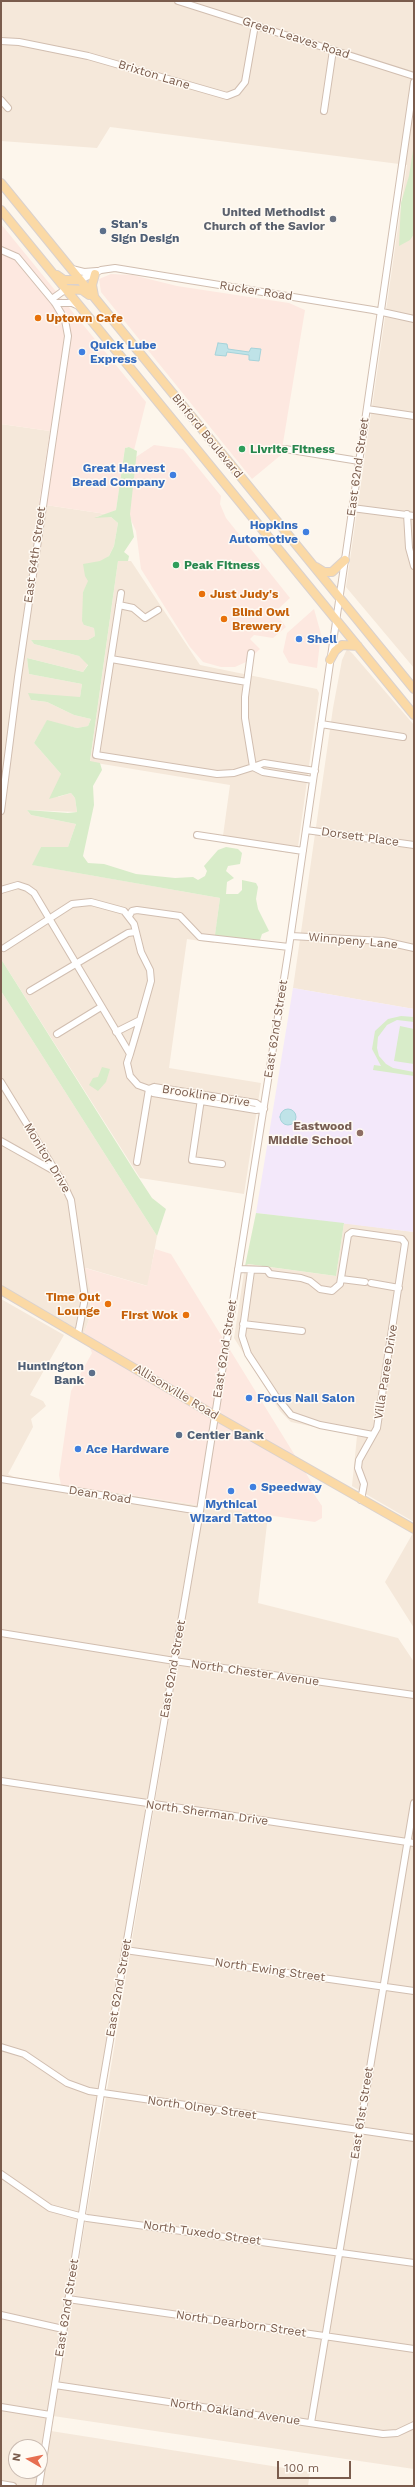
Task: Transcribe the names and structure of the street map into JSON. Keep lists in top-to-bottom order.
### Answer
{
  "streets": {
    "main road": ["Binford Boulevard", "Allisonville Road"],
    "street": [
      "Green Leaves Road",
      "Brixton Lane",
      "Rucker Road",
      "East 62nd Street",
      "East 64th Street",
      "Dorsett Place",
      "Winnpeny Lane",
      "Brookline Drive",
      "Monitor Drive",
      "Villa Paree Drive",
      "Dean Road",
      "North Chester Avenue",
      "North Sherman Drive",
      "North Ewing Street",
      "North Olney Street",
      "East 61st Street",
      "North Tuxedo Street",
      "North Dearborn Street",
      "North Oakland Avenue"
    ]
  },
  "crossings": [
    ["Green Leaves Road", "Brixton Lane"],
    ["Rucker Road", "Binford Boulevard"],
    ["Rucker Road", "East 62nd Street"],
    ["Binford Boulevard", "East 62nd Street"],
    ["East 62nd Street", "Dorsett Place"],
    ["East 62nd Street", "Winnpeny Lane"],
    ["East 62nd Street", "Brookline Drive"],
    ["East 62nd Street", "Allisonville Road"],
    ["East 62nd Street", "Dean Road"],
    ["East 62nd Street", "North Chester Avenue"],
    ["East 62nd Street", "North Sherman Drive"],
    ["East 62nd Street", "North Ewing Street"],
    ["East 62nd Street", "North Olney Street"],
    ["East 62nd Street", "North Tuxedo Street"],
    ["East 62nd Street", "North Dearborn Street"],
    ["East 62nd Street", "North Oakland Avenue"],
    ["Monitor Drive", "Allisonville Road"],
    ["Villa Paree Drive", "Allisonville Road"],
    ["North Sherman Drive", "East 61st Street"],
    ["North Ewing Street", "East 61st Street"],
    ["North Olney Street", "East 61st Street"],
    ["East 61st Street", "North Tuxedo Street"],
    ["East 61st Street", "North Dearborn Street"],
    ["East 61st Street", "North Oakland Avenue"]
  ],
  "places": [
    "United Methodist Church of the Savior",
    "Stan's Sign Design",
    "Uptown Cafe",
    "Quick Lube Express",
    "Livrite Fitness",
    "Great Harvest Bread Company",
    "Hopkins Automotive",
    "Peak Fitness",
    "Just Judy's",
    "Blind Owl Brewery",
    "Shell",
    "Eastwood Middle School",
    "Time Out Lounge",
    "First Wok",
    "Huntington Bank",
    "Focus Nail Salon",
    "Centier Bank",
    "Ace Hardware",
    "Speedway",
    "Mythical Wizard Tattoo"
  ],
  "scale_bar": "100 m",
  "north": "left"
}
